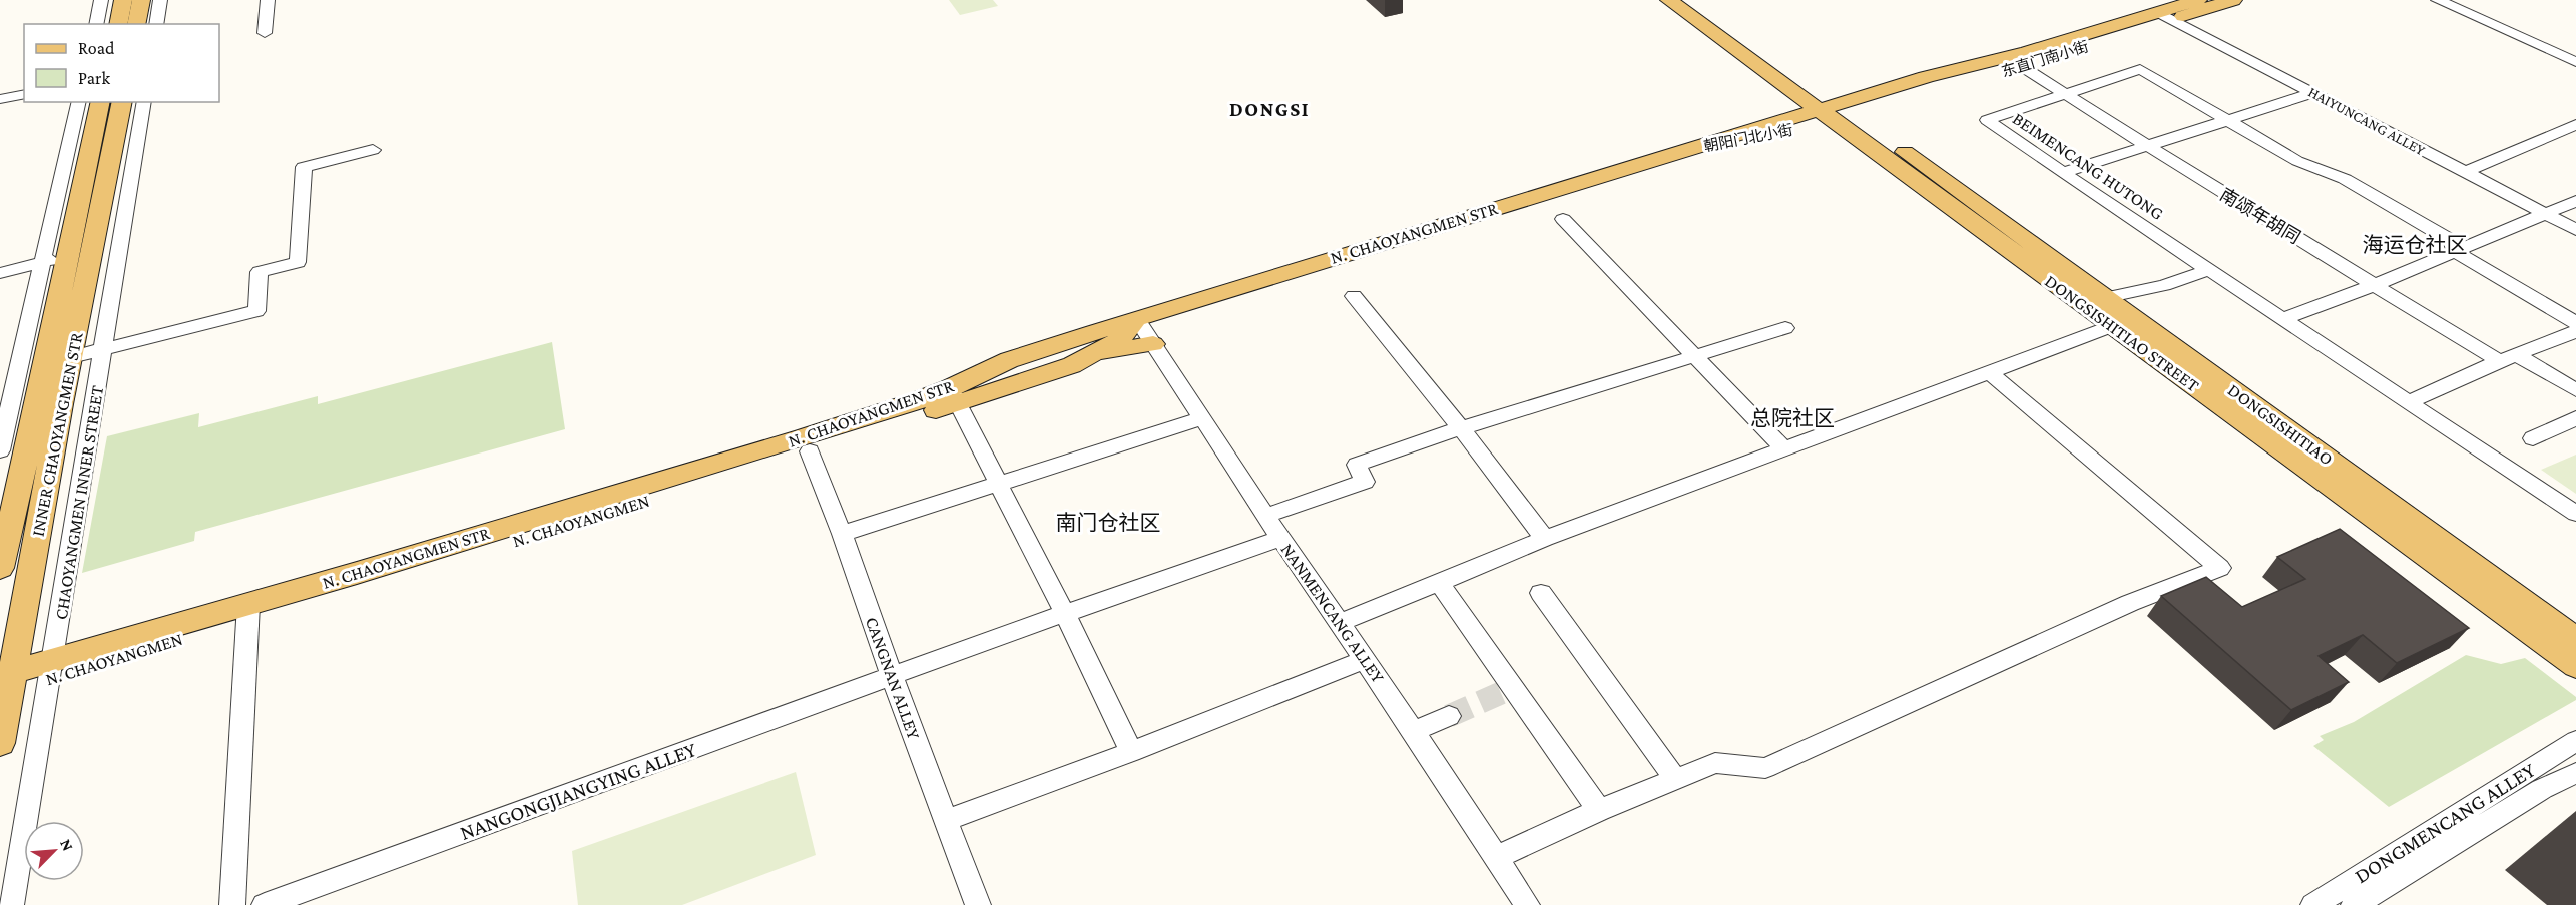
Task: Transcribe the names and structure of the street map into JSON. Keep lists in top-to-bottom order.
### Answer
{
  "streets": {
    "main road": [
      "东直门南小街",
      "朝阳门北小街",
      "N. CHAOYANGMEN STR",
      "DONGSISHITIAO STREET",
      "DONGSISHITIAO",
      "INNER CHAOYANGMEN STR",
      "N. CHAOYANGMEN"
    ],
    "street": [
      "HAIYUNCANG ALLEY",
      "BEIMENCANG HUTONG",
      "南颂年胡同",
      "CHAOYANGMEN INNER STREET",
      "NANMENCANG ALLEY",
      "CANGNAN ALLEY",
      "NANGONGJIANGYING ALLEY",
      "DONGMENCANG ALLEY"
    ]
  },
  "crossings": [
    ["东直门南小街", "HAIYUNCANG ALLEY"],
    ["东直门南小街", "朝阳门北小街"],
    ["东直门南小街", "南颂年胡同"],
    ["东直门南小街", "DONGSISHITIAO STREET"],
    ["东直门南小街", "DONGSISHITIAO"],
    ["朝阳门北小街", "N. CHAOYANGMEN STR"],
    ["朝阳门北小街", "DONGSISHITIAO STREET"],
    ["朝阳门北小街", "DONGSISHITIAO"],
    ["BEIMENCANG HUTONG", "南颂年胡同"],
    ["N. CHAOYANGMEN STR", "N. CHAOYANGMEN"],
    ["N. CHAOYANGMEN STR", "NANMENCANG ALLEY"],
    ["DONGSISHITIAO STREET", "DONGSISHITIAO"],
    ["INNER CHAOYANGMEN STR", "N. CHAOYANGMEN"],
    ["CHAOYANGMEN INNER STREET", "N. CHAOYANGMEN"],
    ["N. CHAOYANGMEN", "NANMENCANG ALLEY"],
    ["N. CHAOYANGMEN", "CANGNAN ALLEY"],
    ["NANMENCANG ALLEY", "NANGONGJIANGYING ALLEY"],
    ["CANGNAN ALLEY", "NANGONGJIANGYING ALLEY"]
  ],
  "districts": [
    "DONGSI",
    "海运仓社区",
    "总院社区",
    "南门仓社区"
  ],
  "legend": ["Road", "Park"],
  "north": "top right"
}
